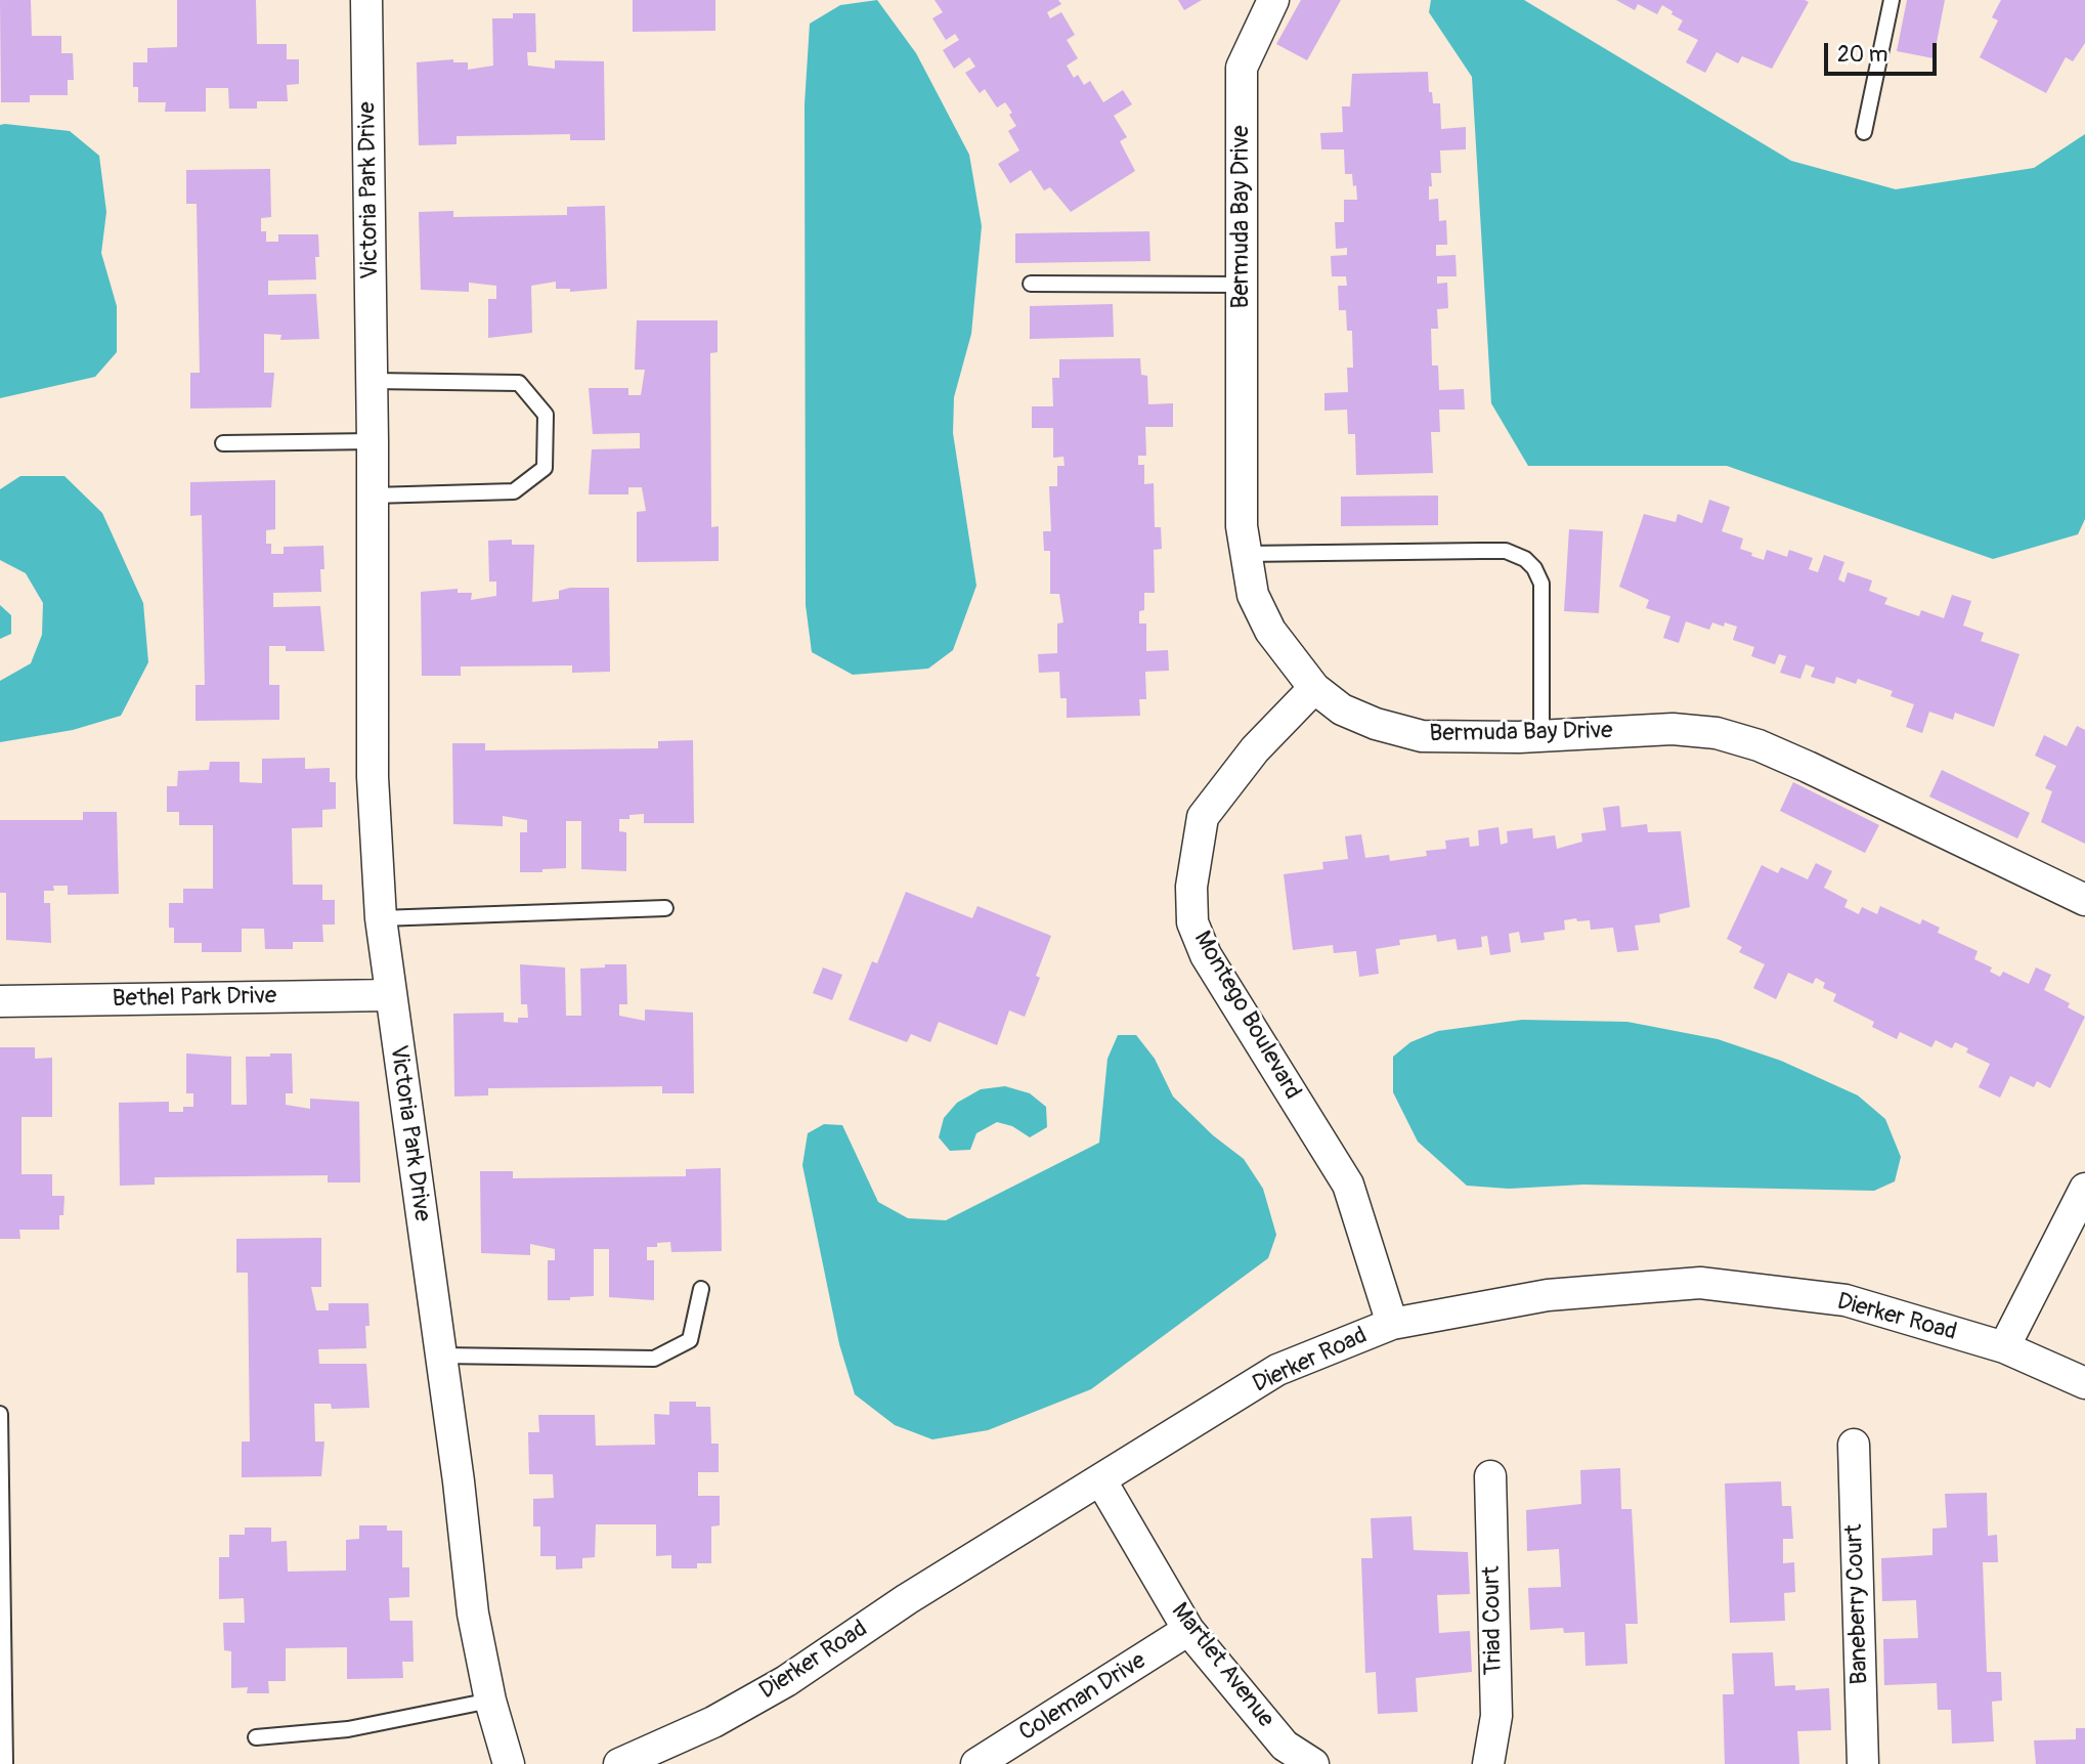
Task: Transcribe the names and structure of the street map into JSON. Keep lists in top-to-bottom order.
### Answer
{
  "streets": {
    "street": [
      "Victoria Park Drive",
      "Bermuda Bay Drive",
      "Bethel Park Drive",
      "Montego Boulevard",
      "Dierker Road",
      "Baneberry Court",
      "Triad Court",
      "Martlet Avenue",
      "Coleman Drive"
    ]
  },
  "crossings": [
    ["Victoria Park Drive", "Bethel Park Drive"],
    ["Bermuda Bay Drive", "Montego Boulevard"],
    ["Montego Boulevard", "Dierker Road"],
    ["Dierker Road", "Martlet Avenue"],
    ["Martlet Avenue", "Coleman Drive"]
  ],
  "scale_bar": "20 m"
}
